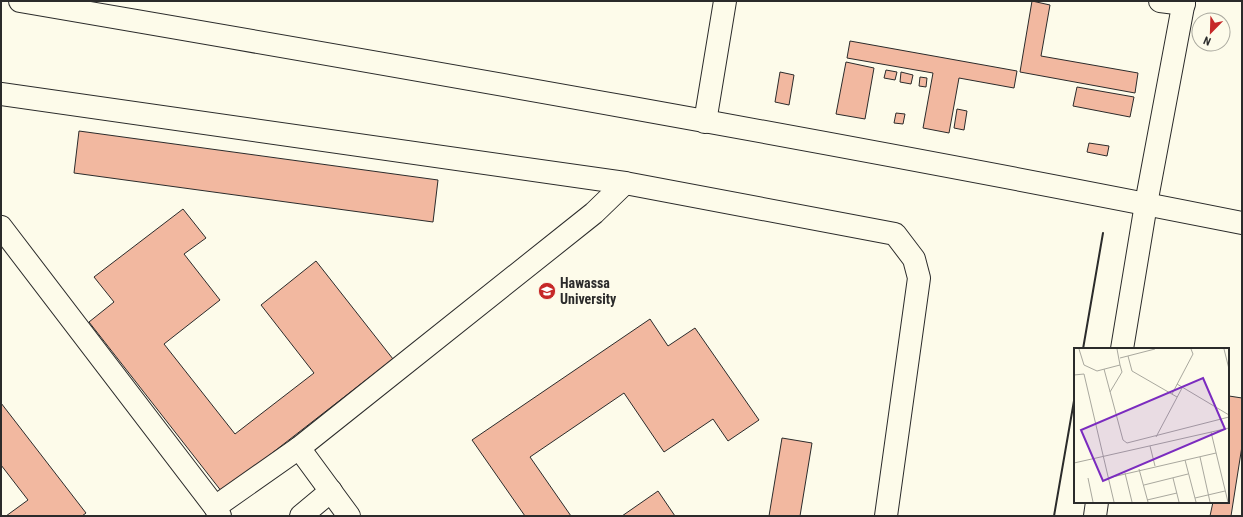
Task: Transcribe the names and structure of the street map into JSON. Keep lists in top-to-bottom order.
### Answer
{
  "places": {
    "school or university": ["Hawassa University"]
  },
  "north": "bottom left"
}
